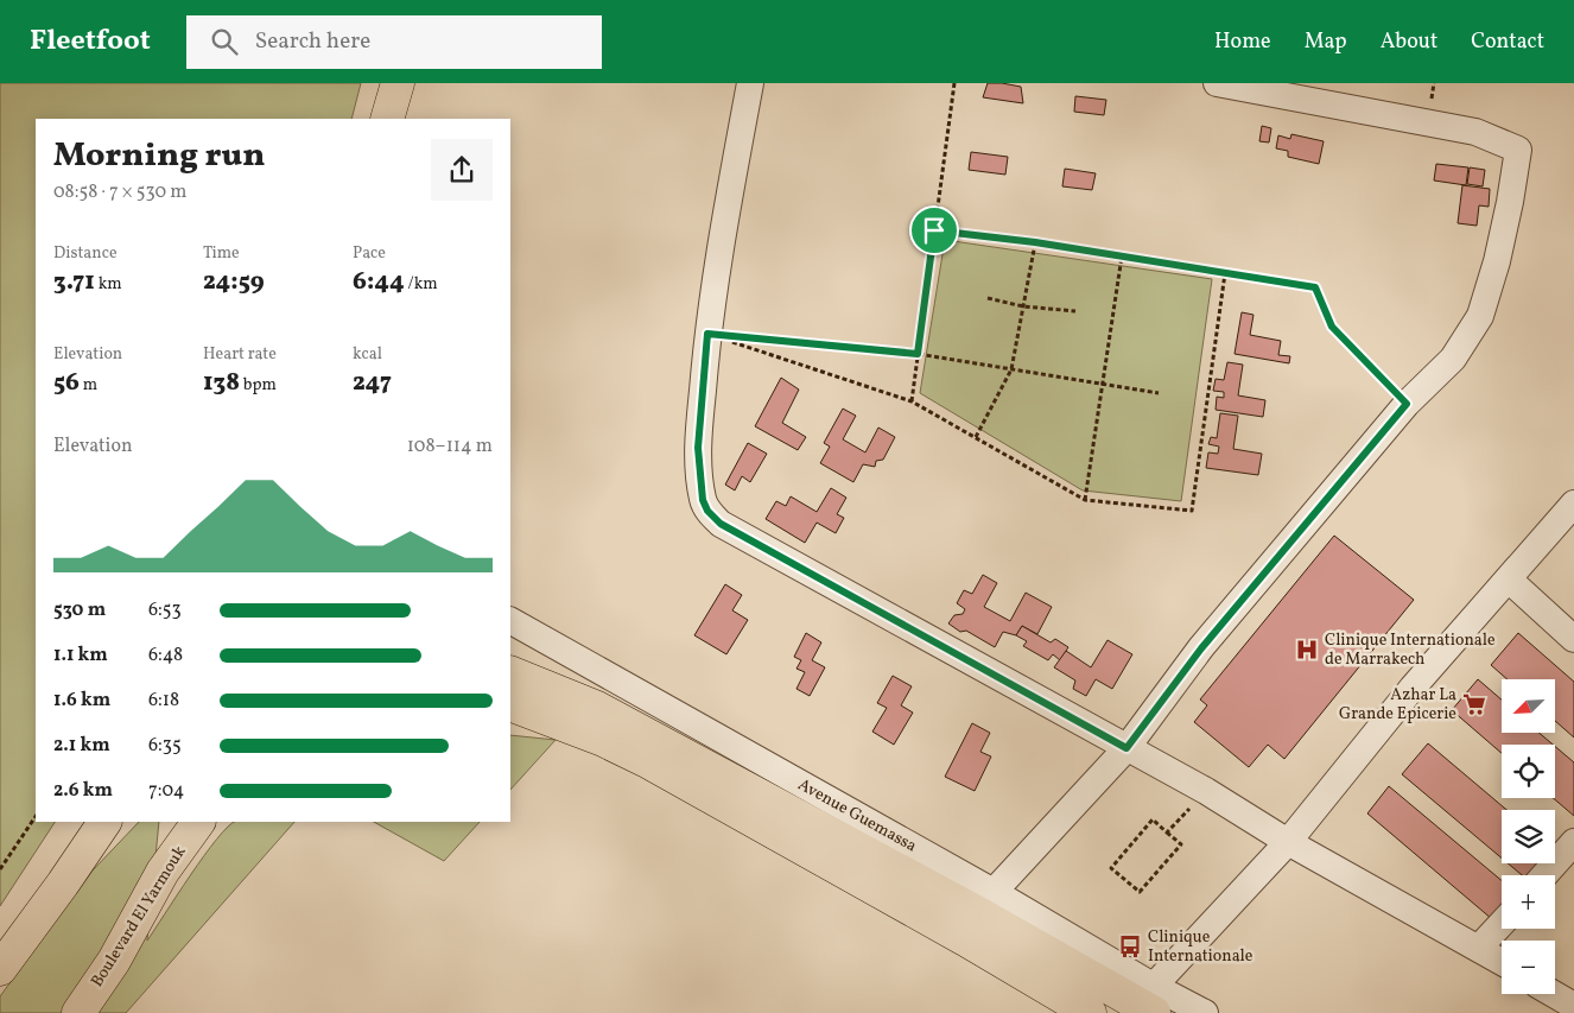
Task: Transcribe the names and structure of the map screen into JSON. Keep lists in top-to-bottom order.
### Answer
{
  "streets": {
    "main road": ["Avenue Guemassa", "Boulevard El Yarmouk"]
  },
  "places": {
    "hospital": ["Clinique Internationale de Marrakech"],
    "supermarket": ["Azhar La Grande Epicerie"],
    "bus stop": ["Clinique Internationale"]
  },
  "north": "bottom left",
  "page": {
    "header": "Fleetfoot",
    "search": "Search here",
    "nav": [
      "Home",
      "Map",
      "About",
      "Contact"
    ],
    "heading": ["Morning run", "08:58 · 7 × 530 m"],
    "stats": [
      ["Distance", "3.71 km"],
      ["Time", "24:59"],
      ["Pace", "6:44 /km"],
      ["Elevation", "56 m"],
      ["Heart rate", "138 bpm"],
      ["kcal", "247"]
    ],
    "chart": ["Elevation", "108–114 m"],
    "list": [
      {
        "name": "530 m",
        "note": "6:53"
      },
      {
        "name": "1.1 km",
        "note": "6:48"
      },
      {
        "name": "1.6 km",
        "note": "6:18"
      },
      {
        "name": "2.1 km",
        "note": "6:35"
      },
      {
        "name": "2.6 km",
        "note": "7:04"
      }
    ],
    "map_buttons": ["+", "−"]
  }
}
